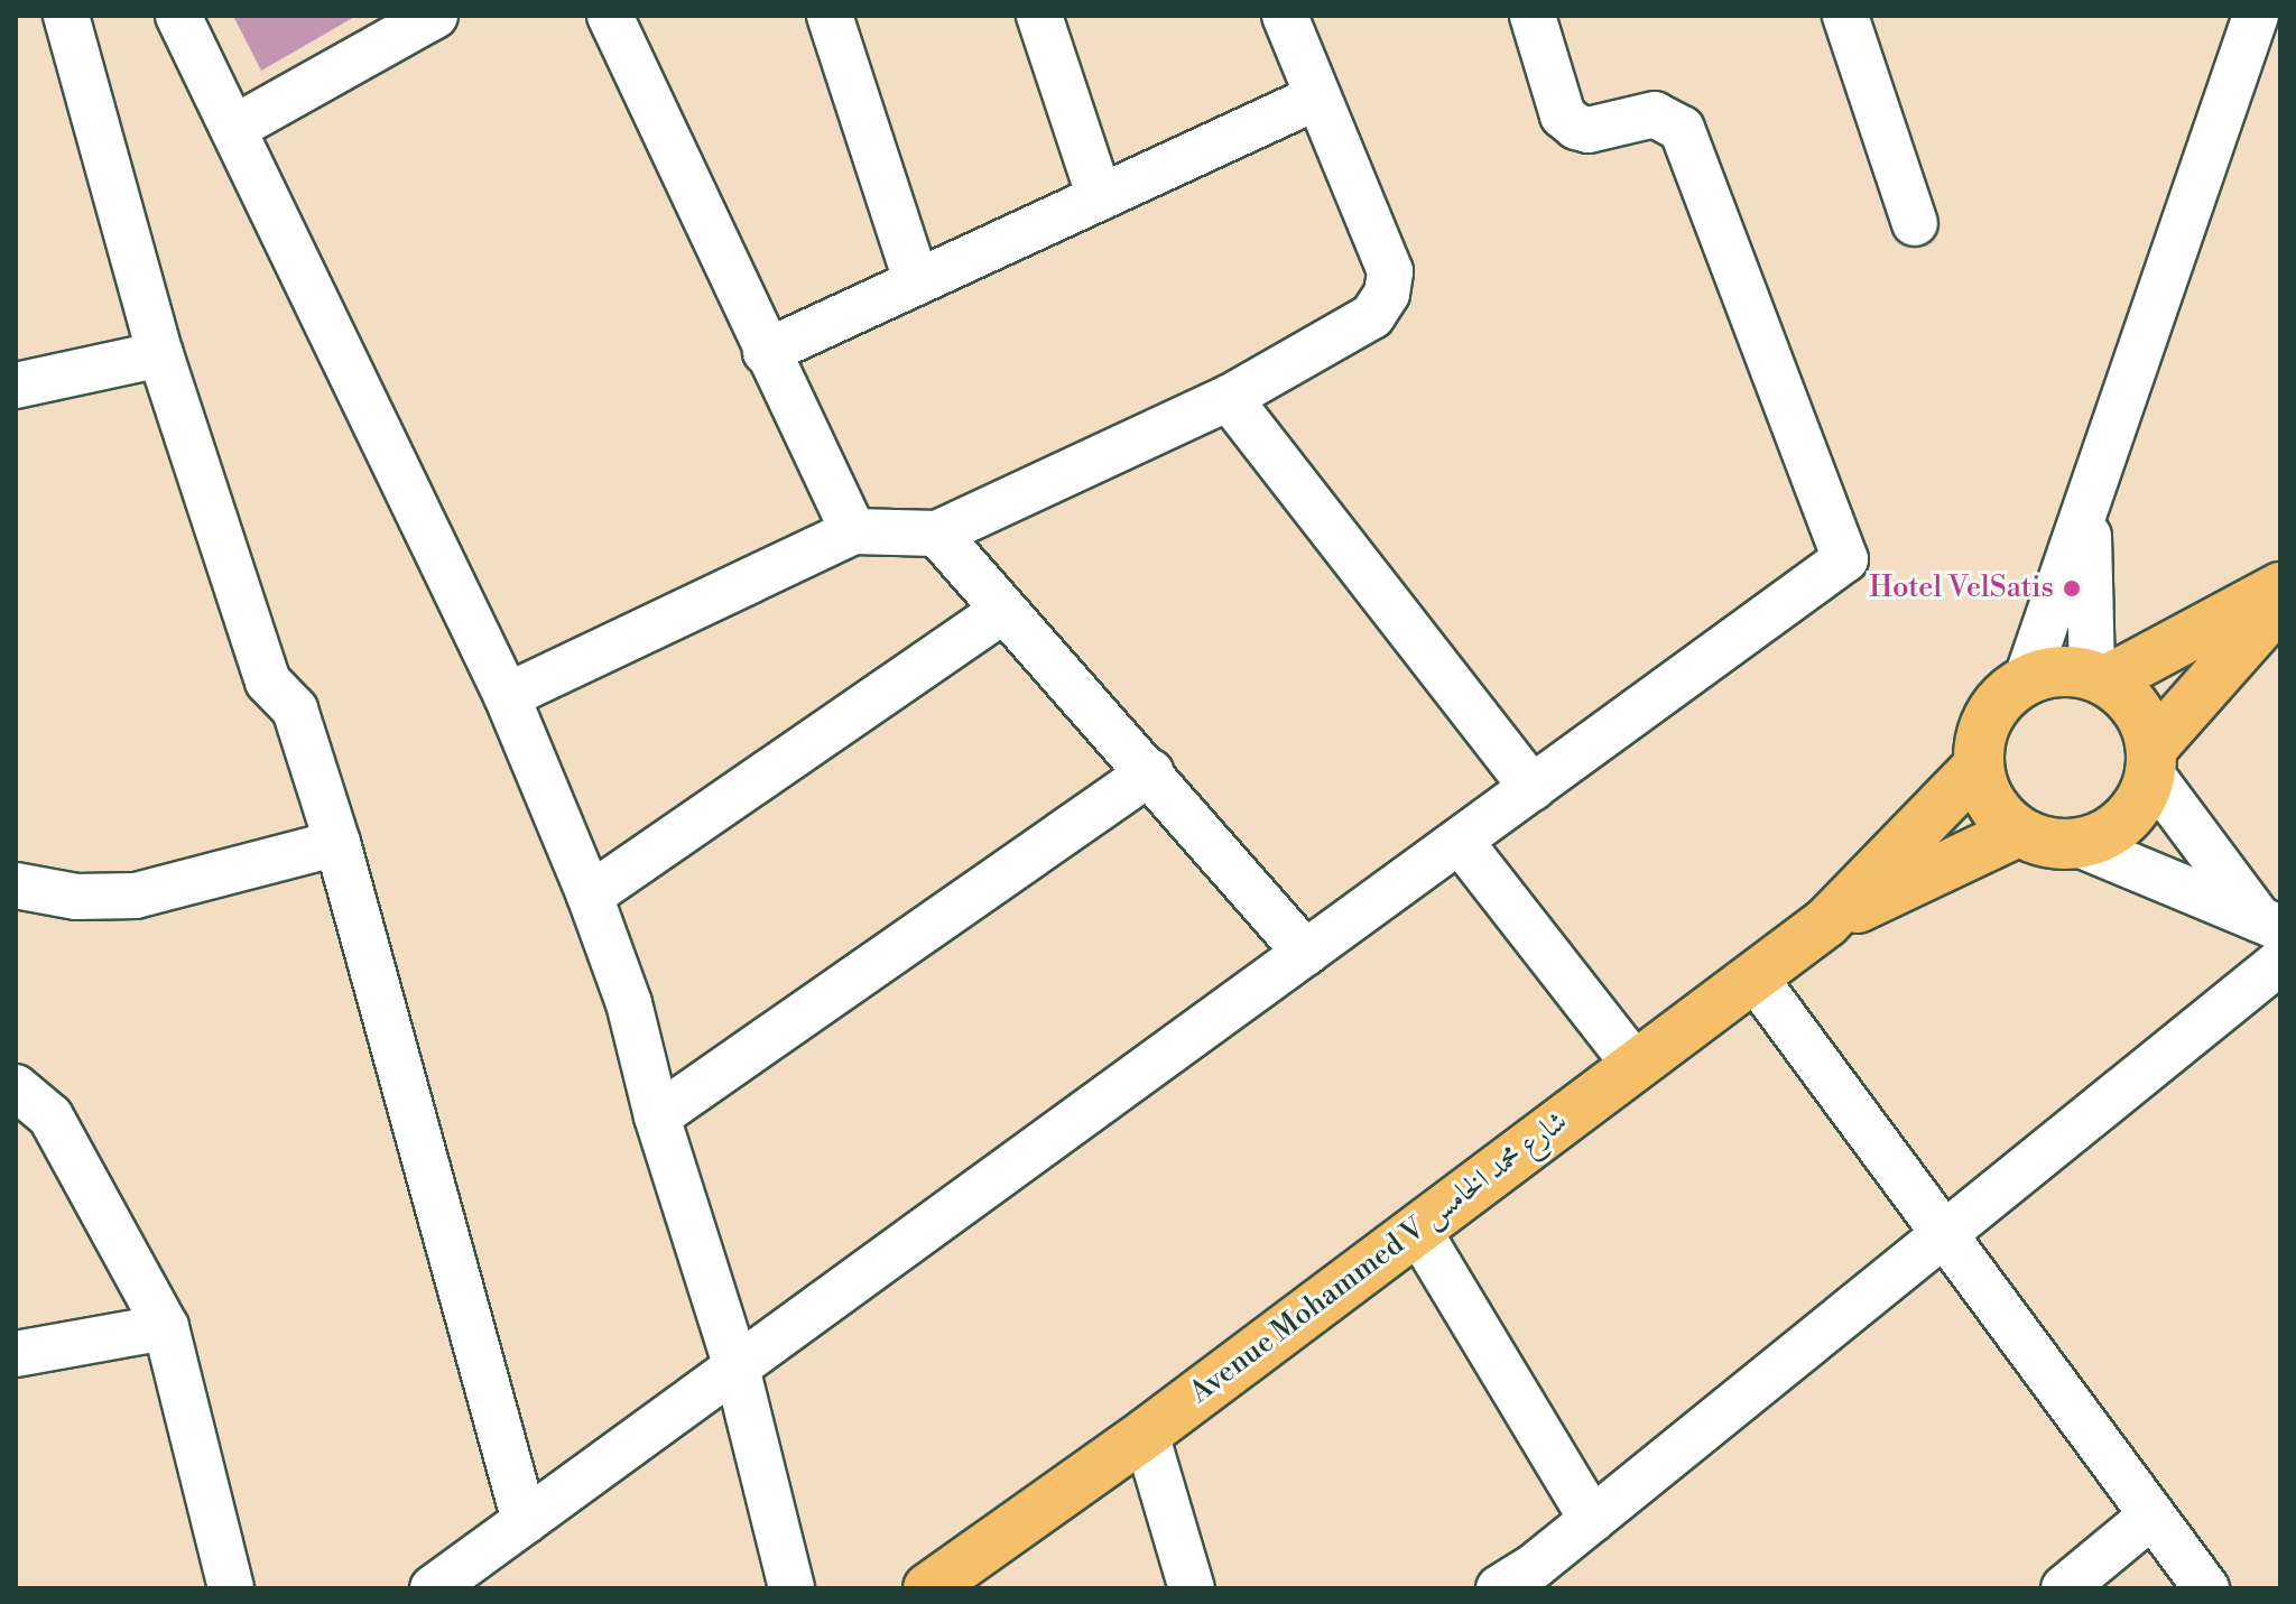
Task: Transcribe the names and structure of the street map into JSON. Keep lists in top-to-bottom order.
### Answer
{
  "streets": {
    "main road": ["Avenue Mohammed V شارع محمد الخامس"]
  },
  "places": ["Hotel VelSatis"]
}
